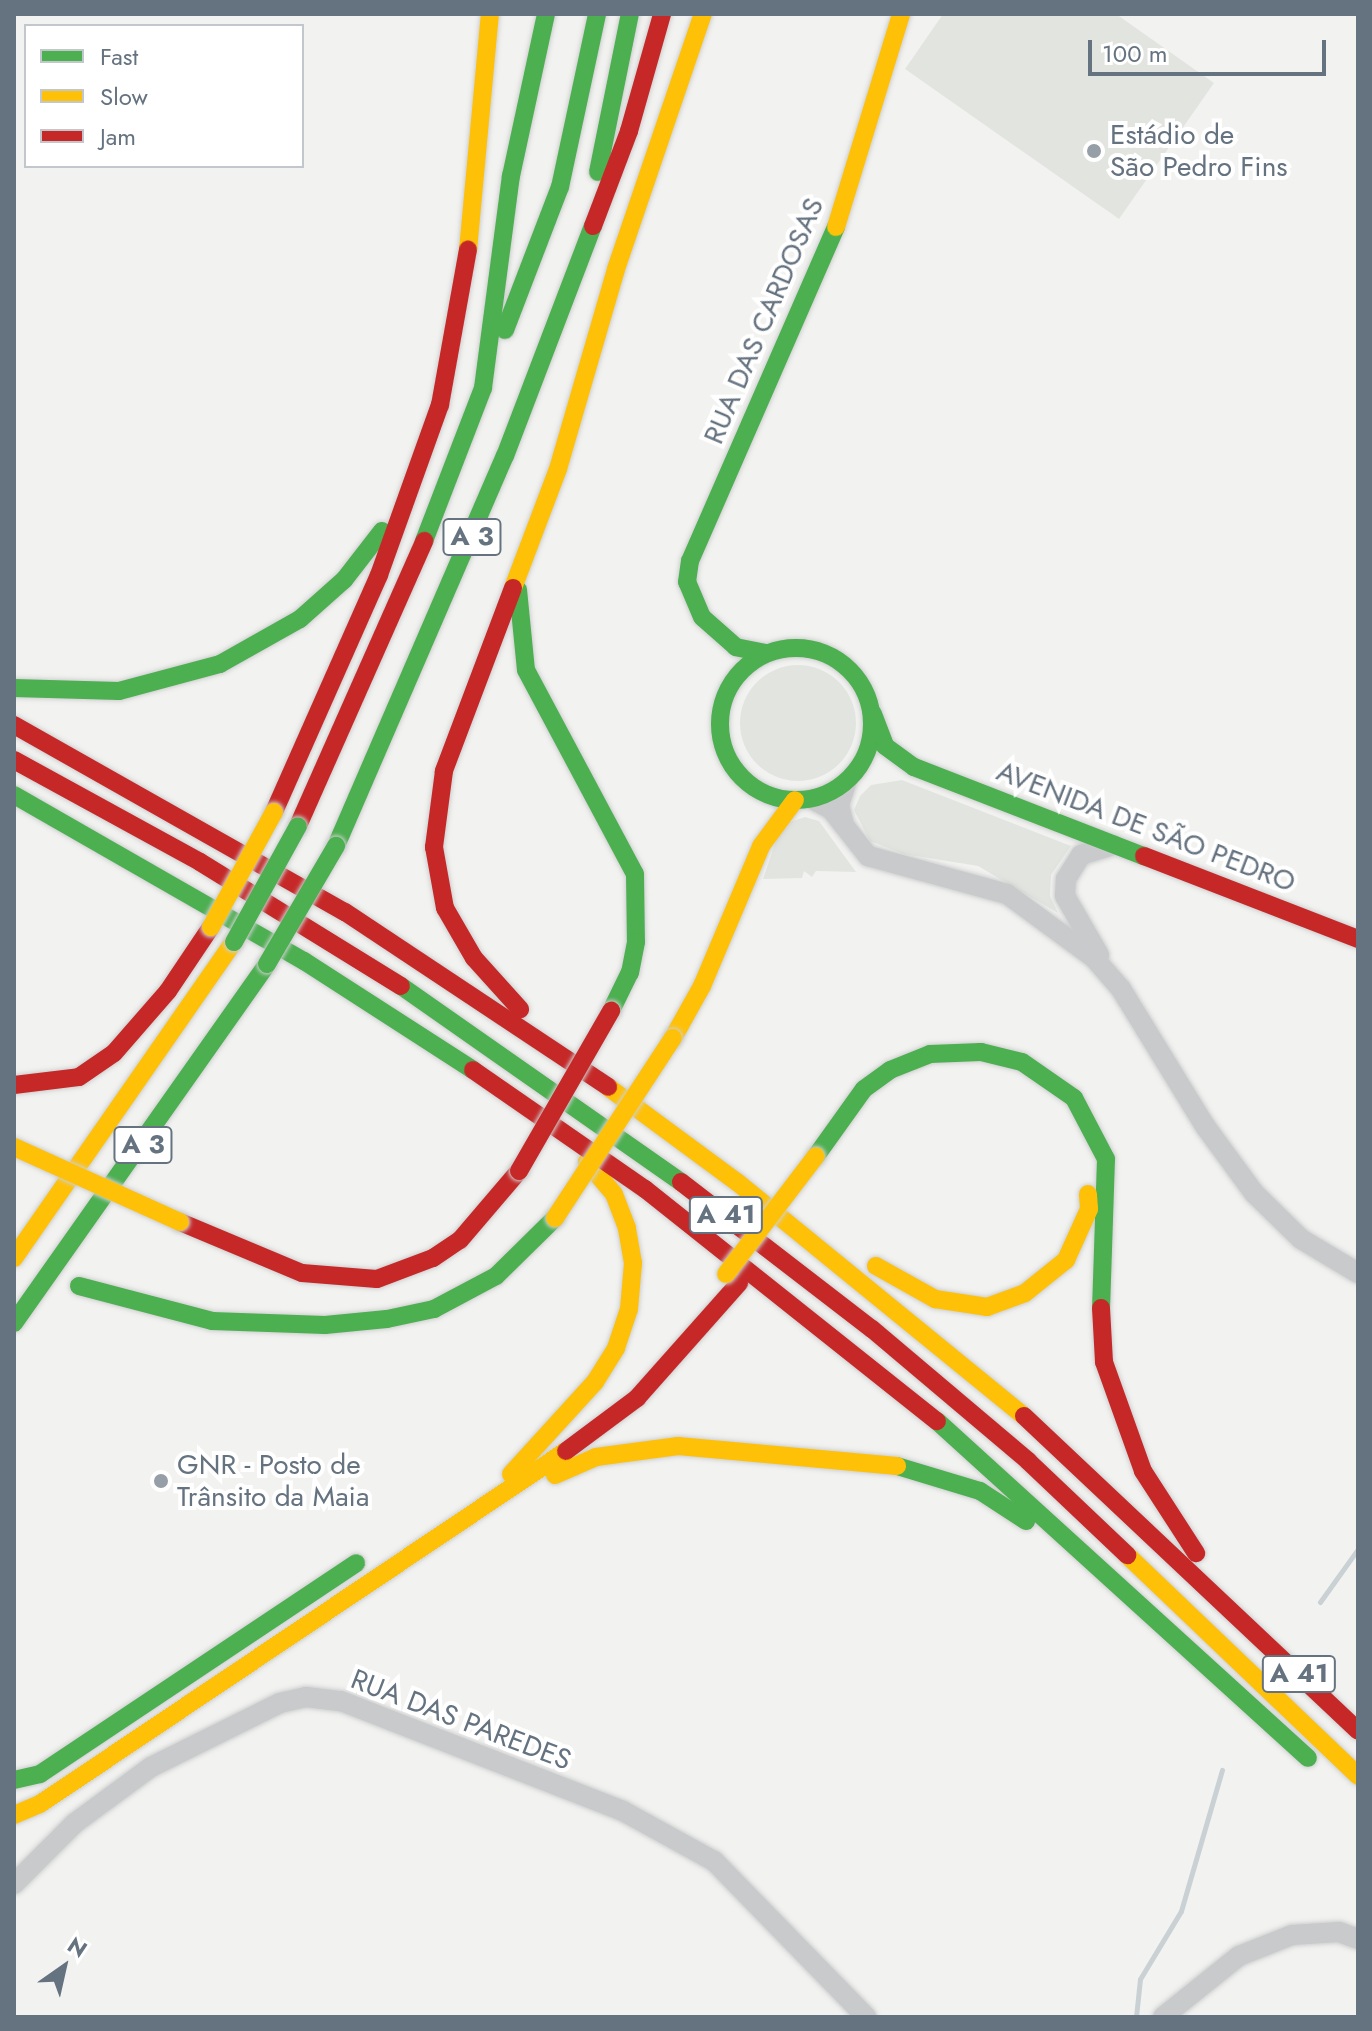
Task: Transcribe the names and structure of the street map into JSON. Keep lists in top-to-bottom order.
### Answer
{
  "streets": {
    "main road": [
      "RUA DAS CARDOSAS",
      "A 3",
      "AVENIDA DE SÃO PEDRO",
      "A 41"
    ],
    "street": ["RUA DAS PAREDES"]
  },
  "crossings": [
    ["RUA DAS CARDOSAS", "AVENIDA DE SÃO PEDRO"]
  ],
  "places": ["Estádio de São Pedro Fins", "GNR - Posto de Trânsito da Maia"],
  "legend": ["Fast", "Slow", "Jam"],
  "scale_bar": "100 m",
  "north": "top right"
}
